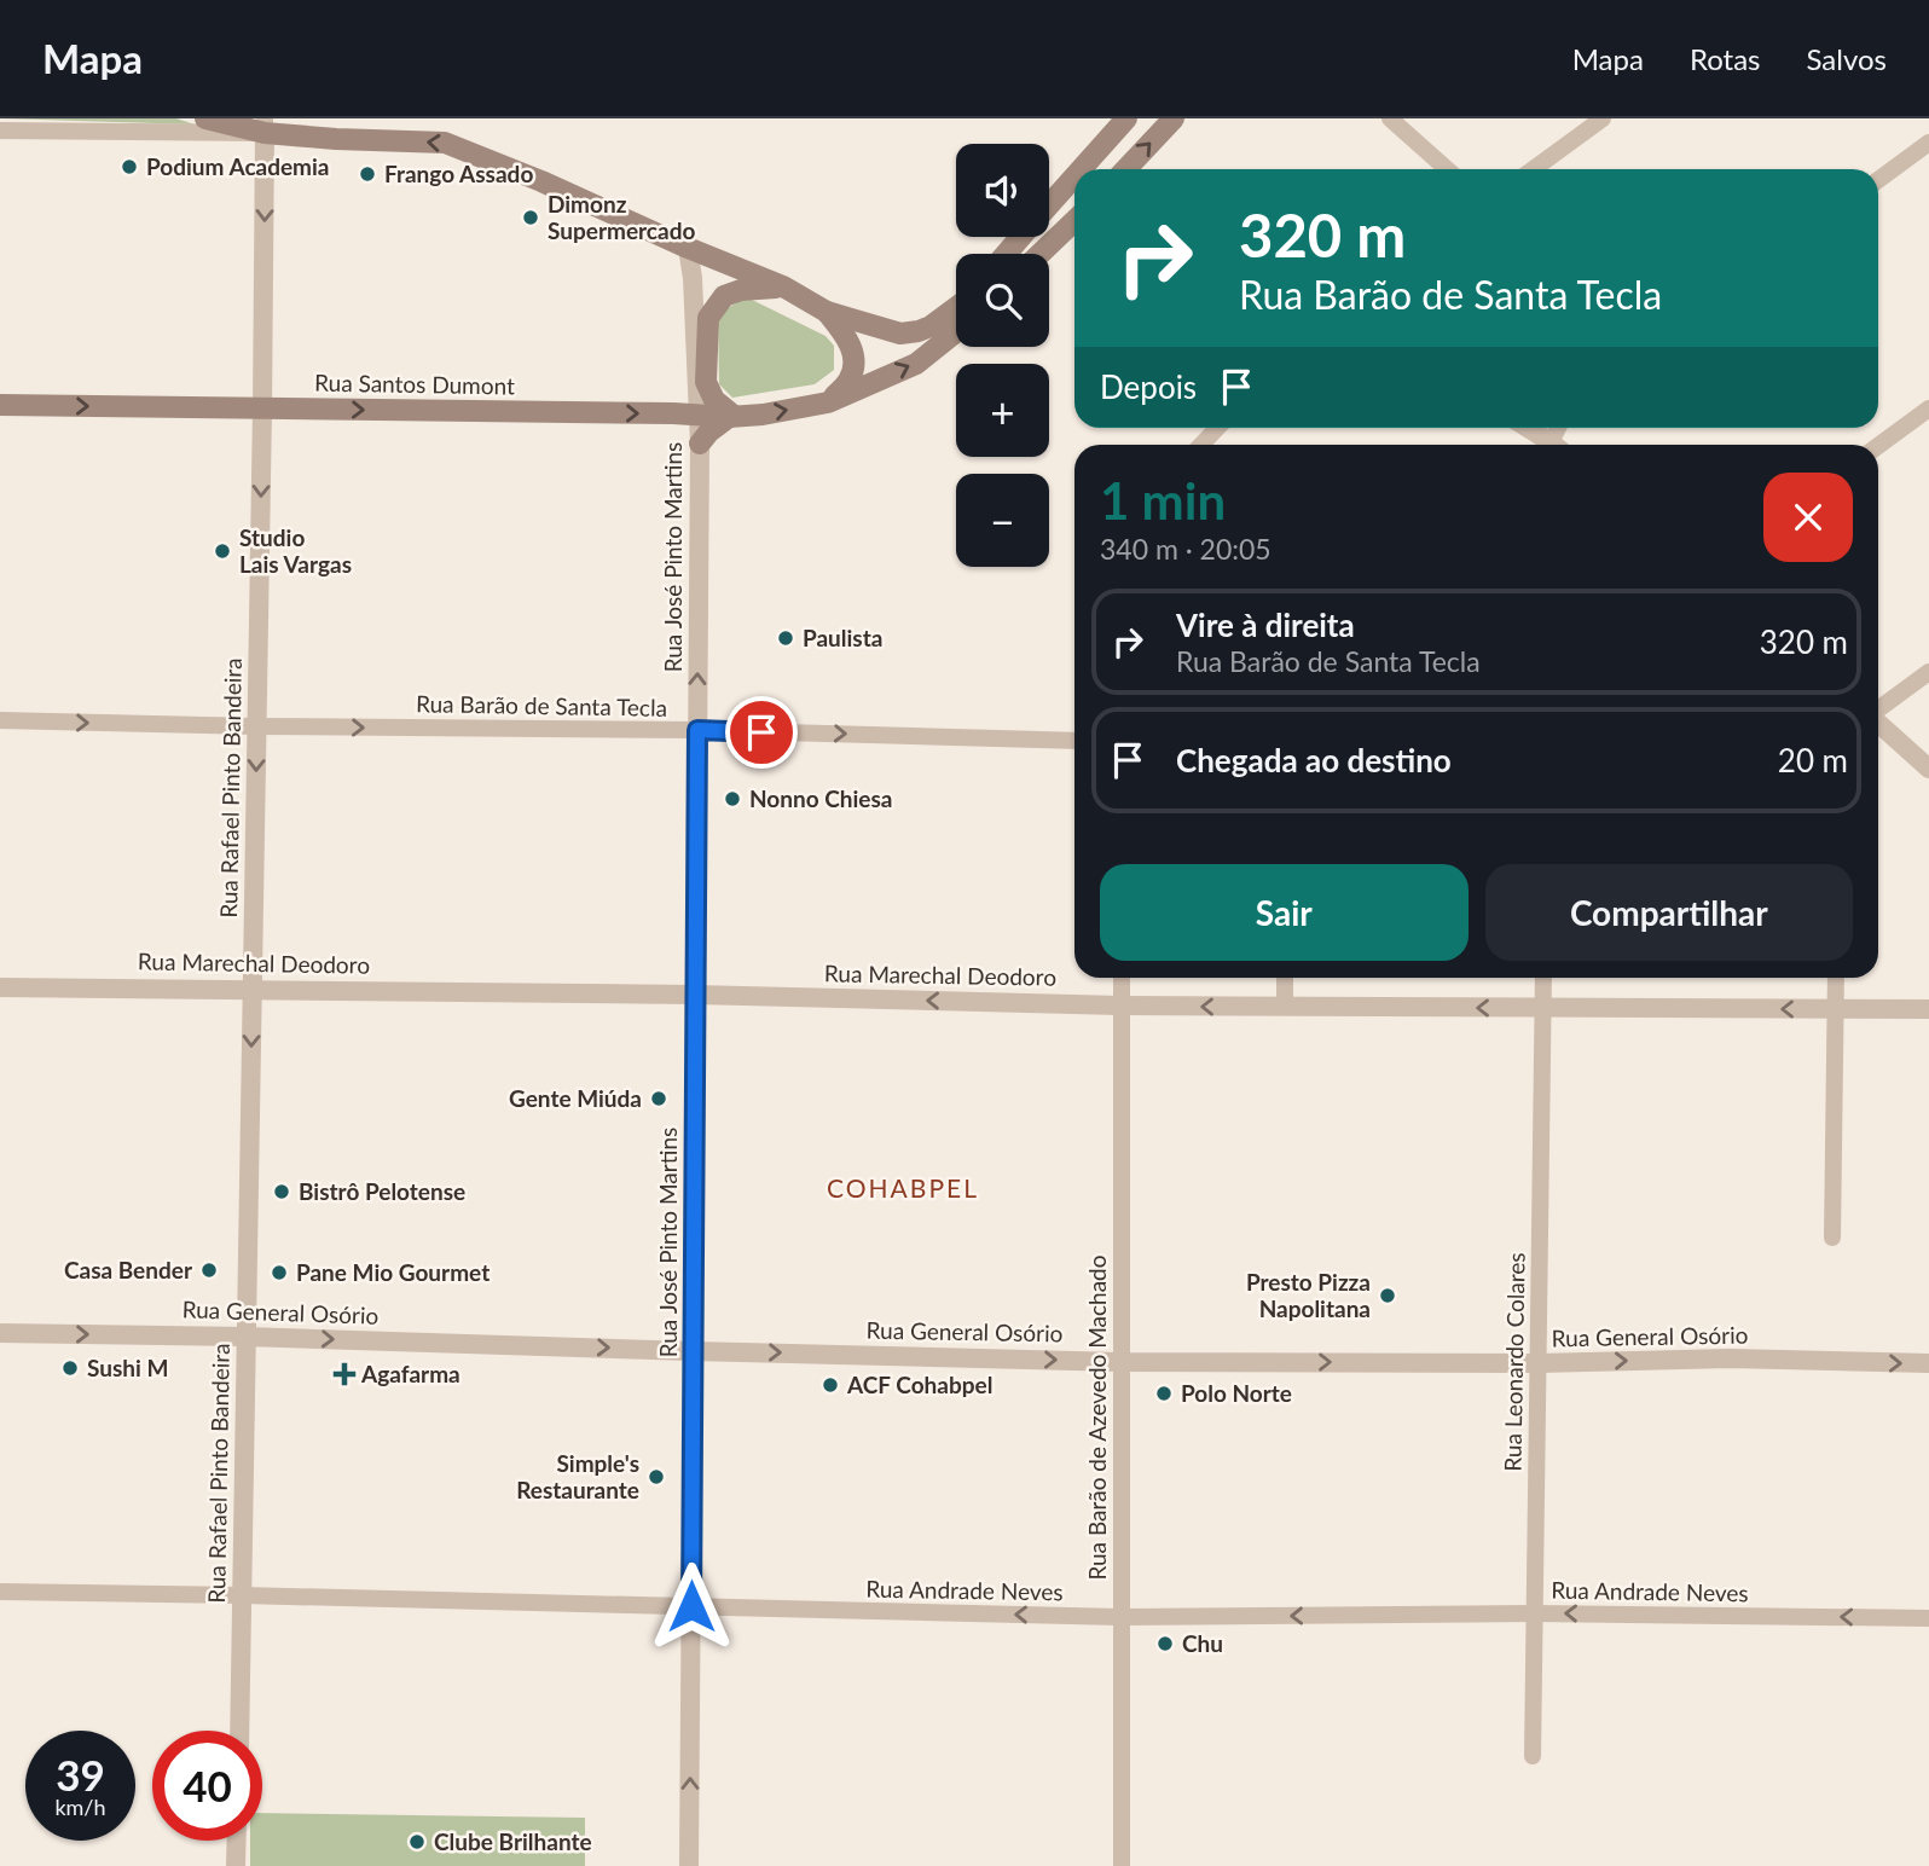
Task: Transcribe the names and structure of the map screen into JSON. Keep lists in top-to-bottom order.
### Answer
{
  "streets": {
    "main road": ["Rua Santos Dumont"],
    "street": [
      "Rua José Pinto Martins",
      "Rua Barão de Santa Tecla",
      "Rua Rafael Pinto Bandeira",
      "Rua Marechal Deodoro",
      "Rua General Osório",
      "Rua Leonardo Colares",
      "Rua Barão de Azevedo Machado",
      "Rua Andrade Neves"
    ]
  },
  "crossings": [
    ["Rua Santos Dumont", "Rua José Pinto Martins"],
    ["Rua Santos Dumont", "Rua Rafael Pinto Bandeira"],
    ["Rua José Pinto Martins", "Rua Barão de Santa Tecla"],
    ["Rua José Pinto Martins", "Rua Marechal Deodoro"],
    ["Rua José Pinto Martins", "Rua General Osório"],
    ["Rua José Pinto Martins", "Rua Andrade Neves"],
    ["Rua Barão de Santa Tecla", "Rua Rafael Pinto Bandeira"],
    ["Rua Rafael Pinto Bandeira", "Rua Marechal Deodoro"],
    ["Rua Rafael Pinto Bandeira", "Rua General Osório"],
    ["Rua Rafael Pinto Bandeira", "Rua Andrade Neves"],
    ["Rua Marechal Deodoro", "Rua Leonardo Colares"],
    ["Rua Marechal Deodoro", "Rua Barão de Azevedo Machado"],
    ["Rua General Osório", "Rua Leonardo Colares"],
    ["Rua General Osório", "Rua Barão de Azevedo Machado"],
    ["Rua Leonardo Colares", "Rua Andrade Neves"],
    ["Rua Barão de Azevedo Machado", "Rua Andrade Neves"]
  ],
  "one_way": [
    "Rua Santos Dumont",
    "Rua Barão de Santa Tecla",
    "Rua Rafael Pinto Bandeira",
    "Rua Marechal Deodoro",
    "Rua General Osório",
    "Rua Andrade Neves"
  ],
  "districts": ["COHABPEL"],
  "places": {
    "other": [
      "Podium Academia",
      "Frango Assado",
      "Dimonz Supermercado",
      "Studio Lais Vargas",
      "Paulista",
      "Nonno Chiesa",
      "Gente Miúda",
      "Bistrô Pelotense",
      "Casa Bender",
      "Pane Mio Gourmet",
      "Presto Pizza Napolitana",
      "Sushi M",
      "ACF Cohabpel",
      "Polo Norte",
      "Simple's Restaurante",
      "Chu",
      "Clube Brilhante"
    ],
    "health": ["Agafarma"]
  },
  "page": {
    "header": "Mapa",
    "nav": ["Mapa", "Rotas", "Salvos"],
    "map_buttons": ["+", "−"],
    "turn": ["320 m", "Rua Barão de Santa Tecla"],
    "then": "Depois",
    "heading": ["1 min", "340 m · 20:05"],
    "list": [
      {
        "name": "Vire à direita",
        "note": "Rua Barão de Santa Tecla",
        "value": "320 m"
      },
      {
        "name": "Chegada ao destino",
        "value": "20 m"
      }
    ],
    "buttons": ["Sair", "Compartilhar"],
    "speed": "39 km/h",
    "limit": "40"
  }
}
